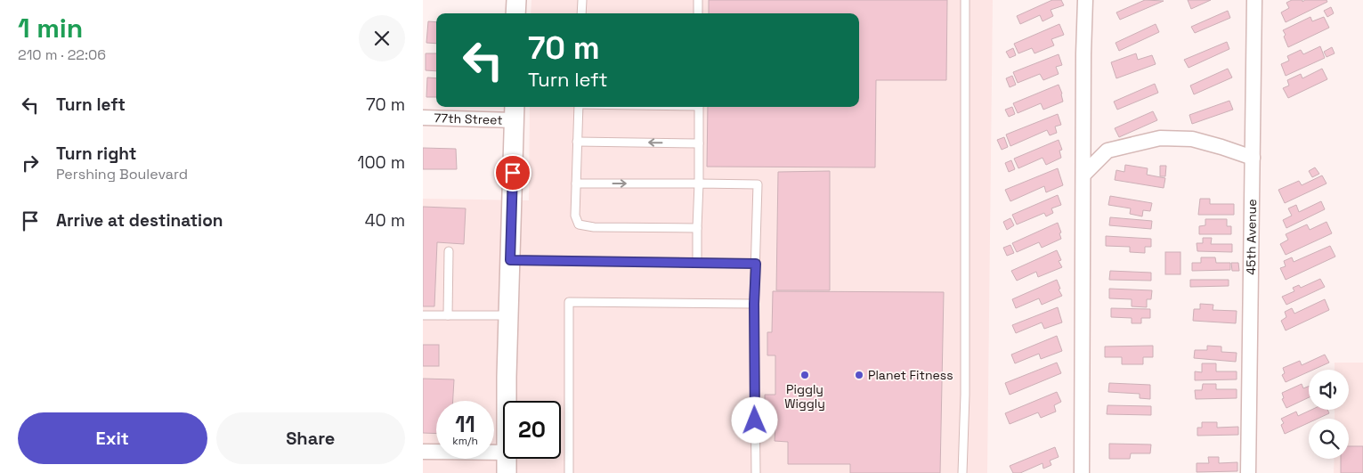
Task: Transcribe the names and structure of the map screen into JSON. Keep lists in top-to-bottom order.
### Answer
{
  "streets": {
    "street": ["77th Street", "45th Avenue"]
  },
  "places": ["Piggly Wiggly", "Planet Fitness"],
  "page": {
    "heading": ["1 min", "210 m · 22:06"],
    "turn": ["70 m", "Turn left"],
    "list": [
      {
        "name": "Turn left",
        "value": "70 m"
      },
      {
        "name": "Turn right",
        "note": "Pershing Boulevard",
        "value": "100 m"
      },
      {
        "name": "Arrive at destination",
        "value": "40 m"
      }
    ],
    "speed": "11 km/h",
    "limit": "20",
    "buttons": ["Exit", "Share"]
  }
}
